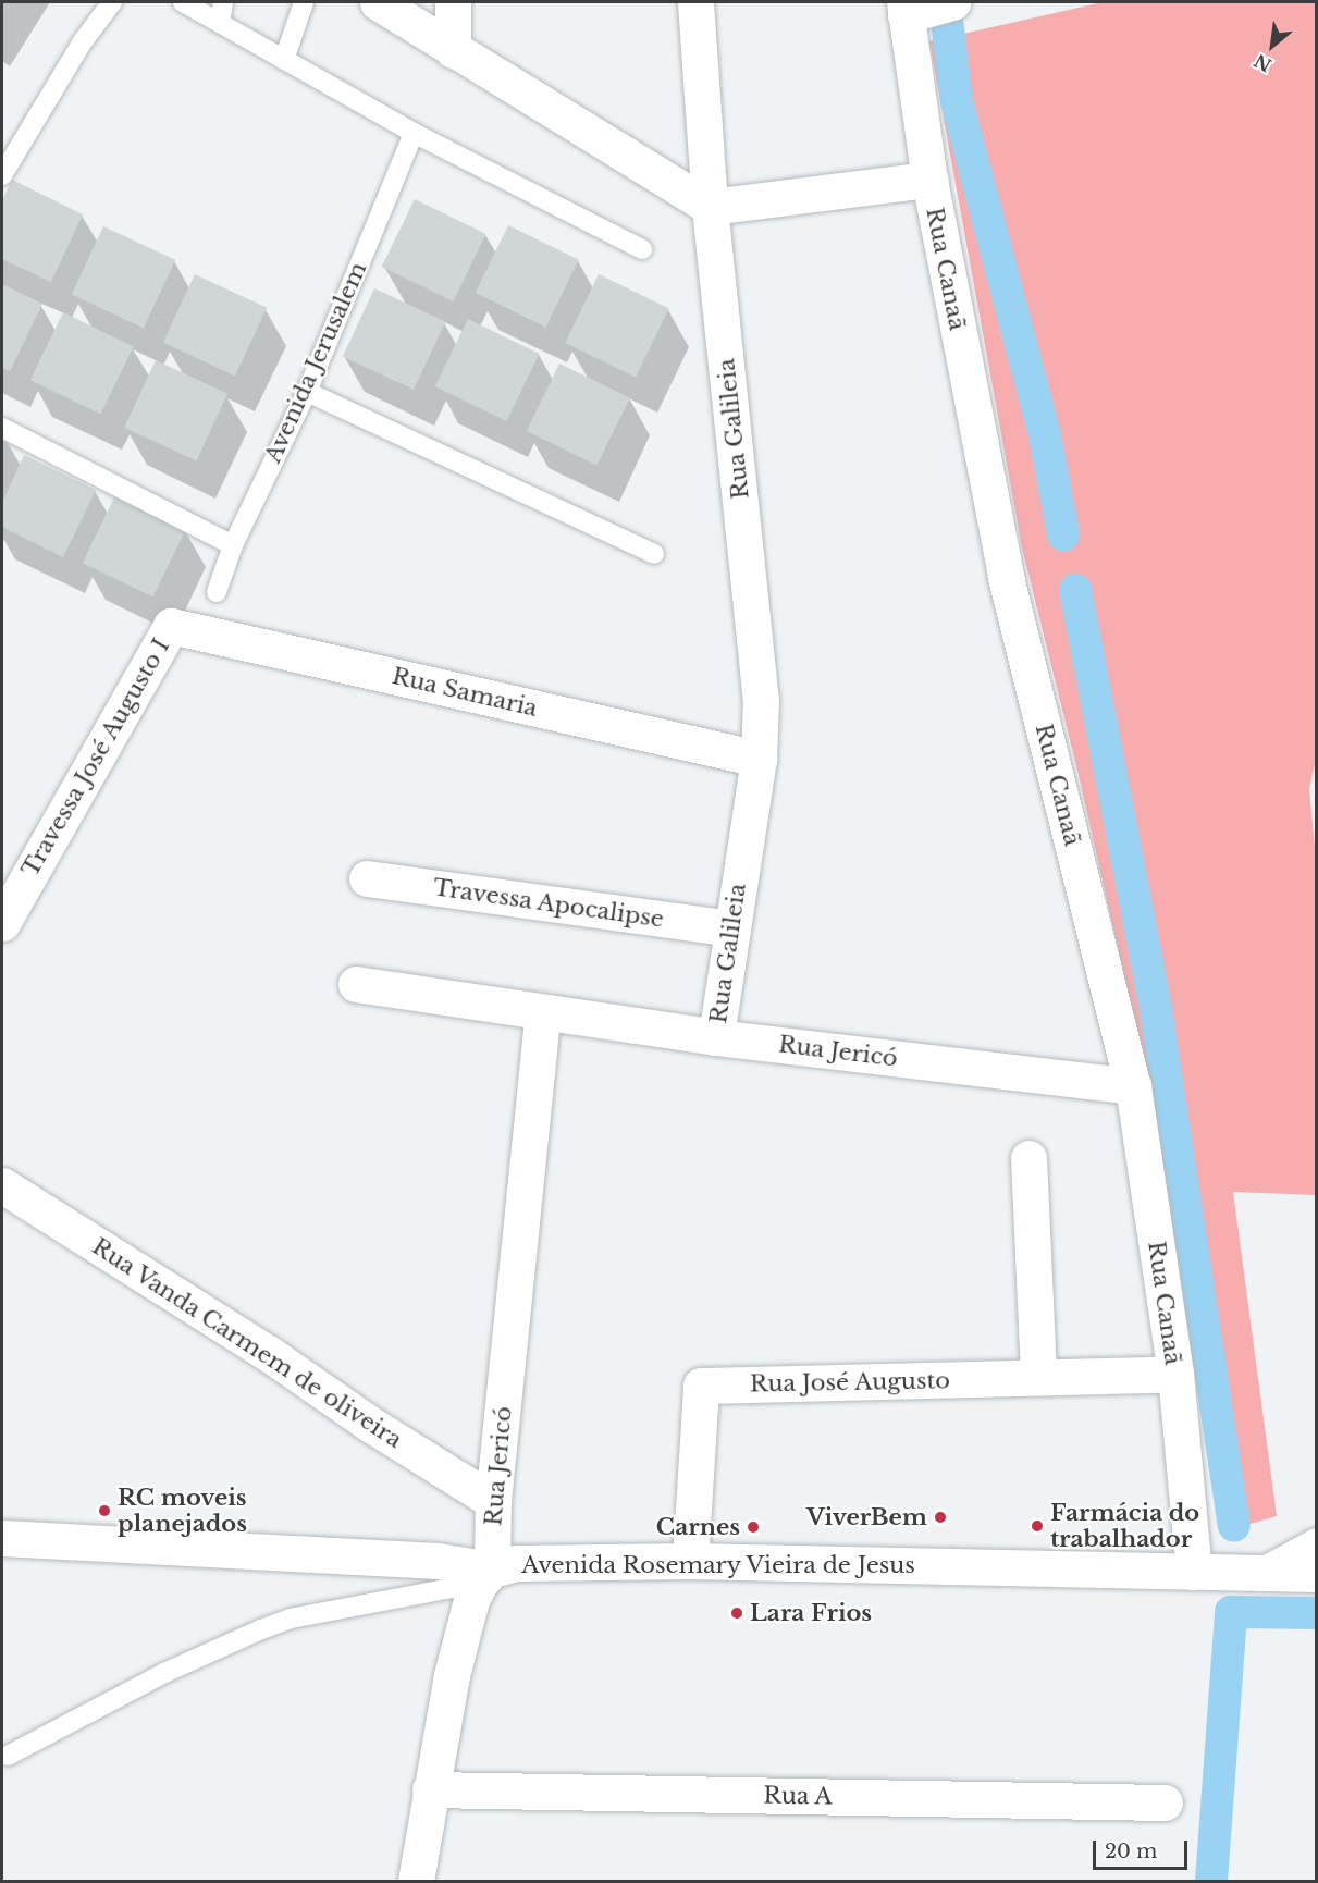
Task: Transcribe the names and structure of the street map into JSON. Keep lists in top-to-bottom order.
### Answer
{
  "streets": {
    "street": [
      "Rua Canaã",
      "Rua Galileia",
      "Rua Samaria",
      "Travessa José Augusto I",
      "Travessa Apocalipse",
      "Rua Jericó",
      "Rua Vanda Carmem de oliveira",
      "Rua José Augusto",
      "Avenida Rosemary Vieira de Jesus",
      "Rua A"
    ],
    "lane": ["Avenida Jerusalem"]
  },
  "crossings": [
    ["Rua Canaã", "Rua Jericó"],
    ["Rua Canaã", "Rua José Augusto"],
    ["Rua Canaã", "Avenida Rosemary Vieira de Jesus"],
    ["Rua Galileia", "Rua Samaria"],
    ["Rua Galileia", "Travessa Apocalipse"],
    ["Rua Galileia", "Rua Jericó"],
    ["Rua Samaria", "Travessa José Augusto I"],
    ["Rua Jericó", "Rua Vanda Carmem de oliveira"],
    ["Rua Jericó", "Avenida Rosemary Vieira de Jesus"],
    ["Rua José Augusto", "Avenida Rosemary Vieira de Jesus"]
  ],
  "places": [
    "RC moveis planejados",
    "ViverBem",
    "Farmácia do trabalhador",
    "Carnes",
    "Lara Frios"
  ],
  "scale_bar": "20 m",
  "north": "bottom left"
}
